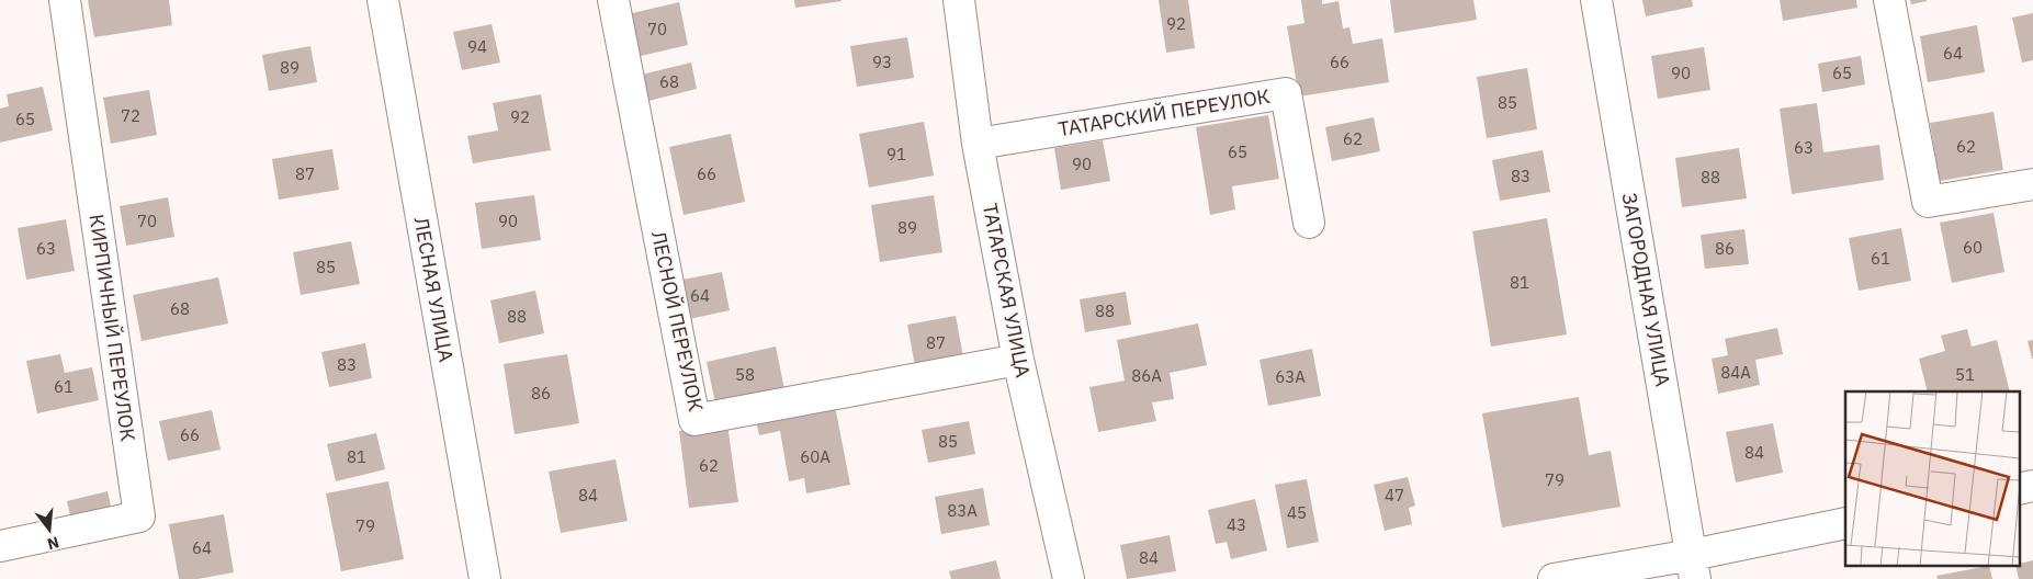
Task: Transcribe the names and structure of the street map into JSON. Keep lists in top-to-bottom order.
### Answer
{
  "streets": {
    "street": [
      "ТАТАРСКИЙ ПЕРЕУЛОК",
      "ЛЕСНАЯ УЛИЦА",
      "ЗАГОРОДНАЯ УЛИЦА",
      "ТАТАРСКАЯ УЛИЦА",
      "ЛЕСНОЙ ПЕРЕУЛОК",
      "КИРПИЧНЫЙ ПЕРЕУЛОК"
    ]
  },
  "crossings": [
    ["ТАТАРСКИЙ ПЕРЕУЛОК", "ТАТАРСКАЯ УЛИЦА"],
    ["ТАТАРСКАЯ УЛИЦА", "ЛЕСНОЙ ПЕРЕУЛОК"]
  ],
  "house_numbers": [
    "92",
    "70",
    "94",
    "64",
    "93",
    "66",
    "89",
    "90",
    "65",
    "68",
    "85",
    "72",
    "92",
    "65",
    "62",
    "62",
    "63",
    "65",
    "91",
    "90",
    "87",
    "66",
    "83",
    "88",
    "70",
    "90",
    "89",
    "60",
    "63",
    "86",
    "61",
    "85",
    "81",
    "64",
    "68",
    "88",
    "88",
    "87",
    "83",
    "84А",
    "58",
    "51",
    "86А",
    "63А",
    "61",
    "86",
    "66",
    "85",
    "84",
    "81",
    "60А",
    "62",
    "79",
    "84",
    "47",
    "83А",
    "45",
    "43",
    "79",
    "64",
    "84"
  ],
  "north": "bottom"
}
